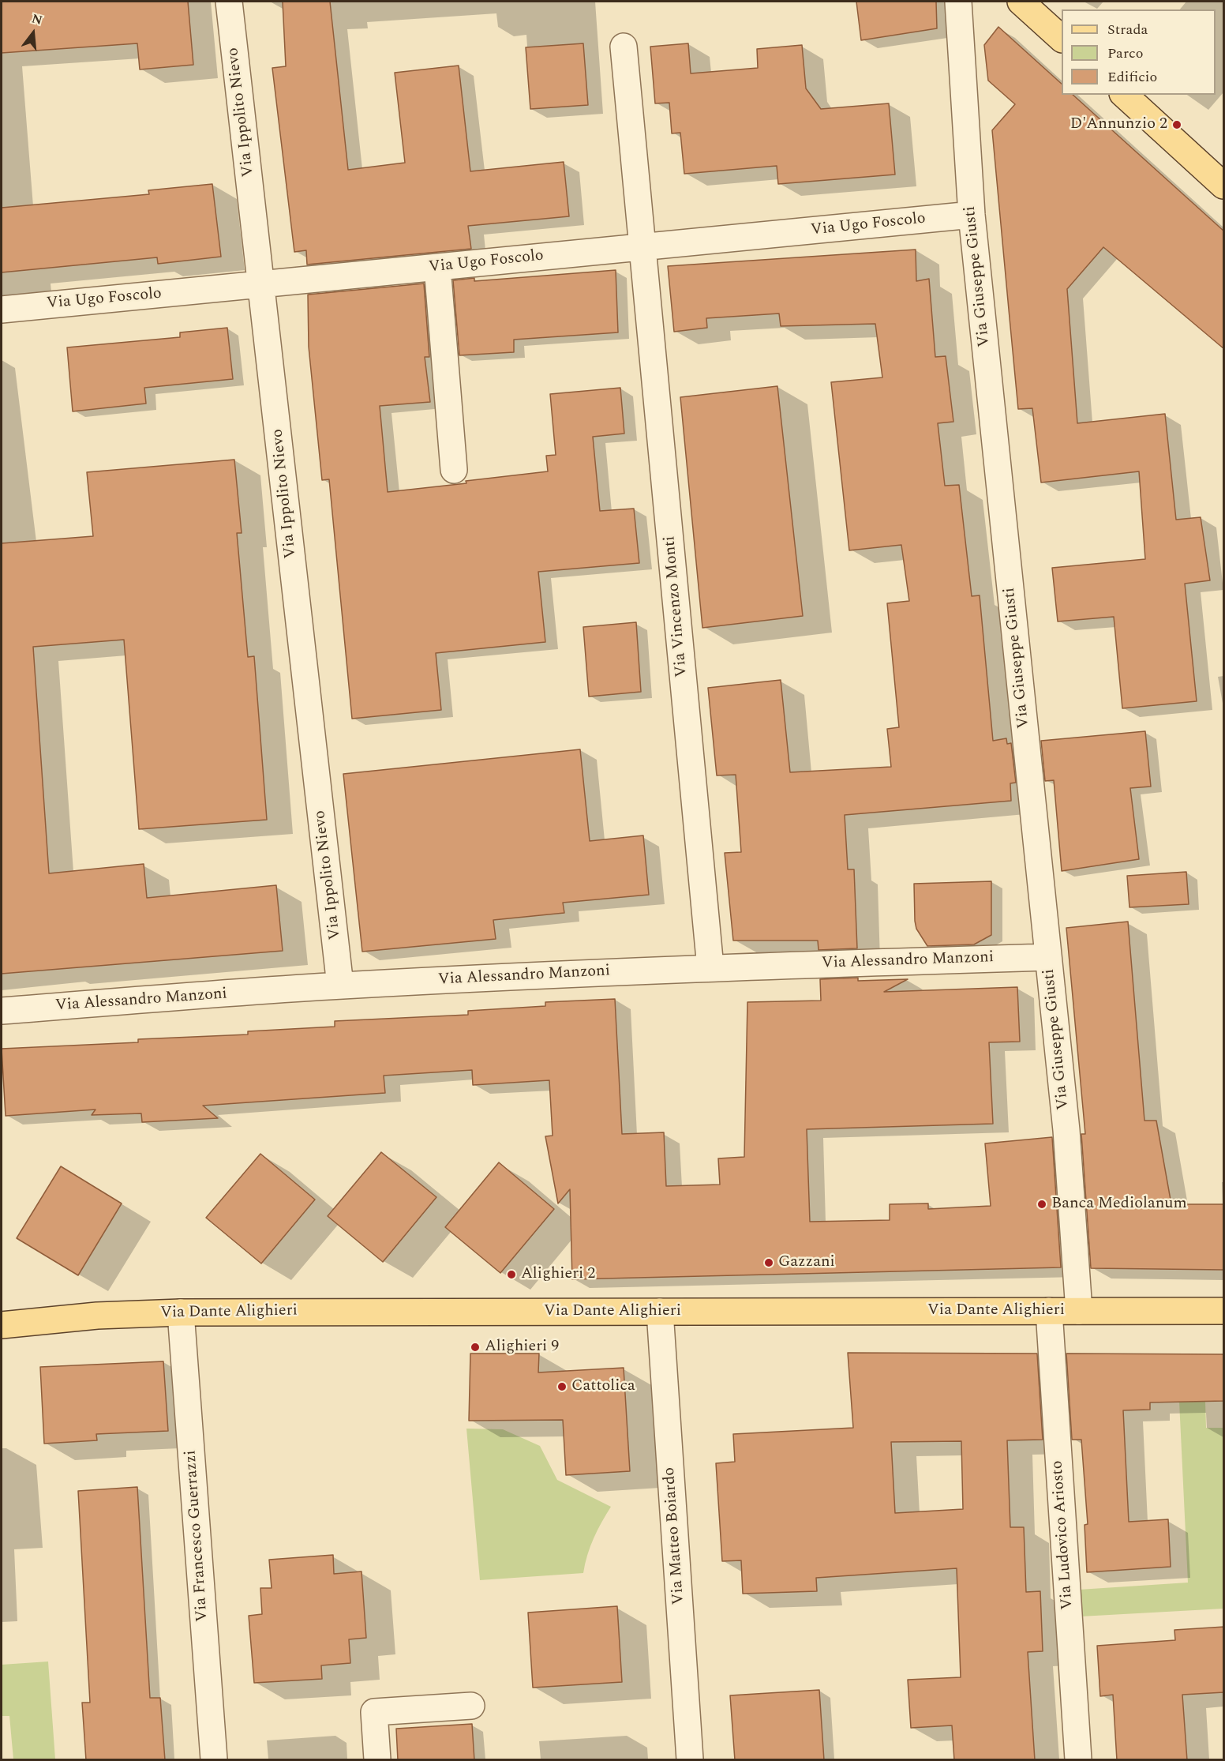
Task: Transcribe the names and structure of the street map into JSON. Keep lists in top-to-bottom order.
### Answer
{
  "streets": {
    "main road": ["Via Dante Alighieri"],
    "street": [
      "Via Ippolito Nievo",
      "Via Ugo Foscolo",
      "Via Giuseppe Giusti",
      "Via Vincenzo Monti",
      "Via Alessandro Manzoni",
      "Via Ludovico Ariosto",
      "Via Francesco Guerrazzi",
      "Via Matteo Boiardo"
    ]
  },
  "crossings": [
    ["Via Ippolito Nievo", "Via Ugo Foscolo"],
    ["Via Ippolito Nievo", "Via Alessandro Manzoni"],
    ["Via Ugo Foscolo", "Via Giuseppe Giusti"],
    ["Via Ugo Foscolo", "Via Vincenzo Monti"],
    ["Via Giuseppe Giusti", "Via Alessandro Manzoni"],
    ["Via Giuseppe Giusti", "Via Dante Alighieri"],
    ["Via Vincenzo Monti", "Via Alessandro Manzoni"],
    ["Via Dante Alighieri", "Via Ludovico Ariosto"],
    ["Via Dante Alighieri", "Via Francesco Guerrazzi"],
    ["Via Dante Alighieri", "Via Matteo Boiardo"]
  ],
  "places": [
    "D'Annunzio 2",
    "Banca Mediolanum",
    "Gazzani",
    "Alighieri 2",
    "Alighieri 9",
    "Cattolica"
  ],
  "legend": ["Strada", "Parco", "Edificio"],
  "north": "top"
}
